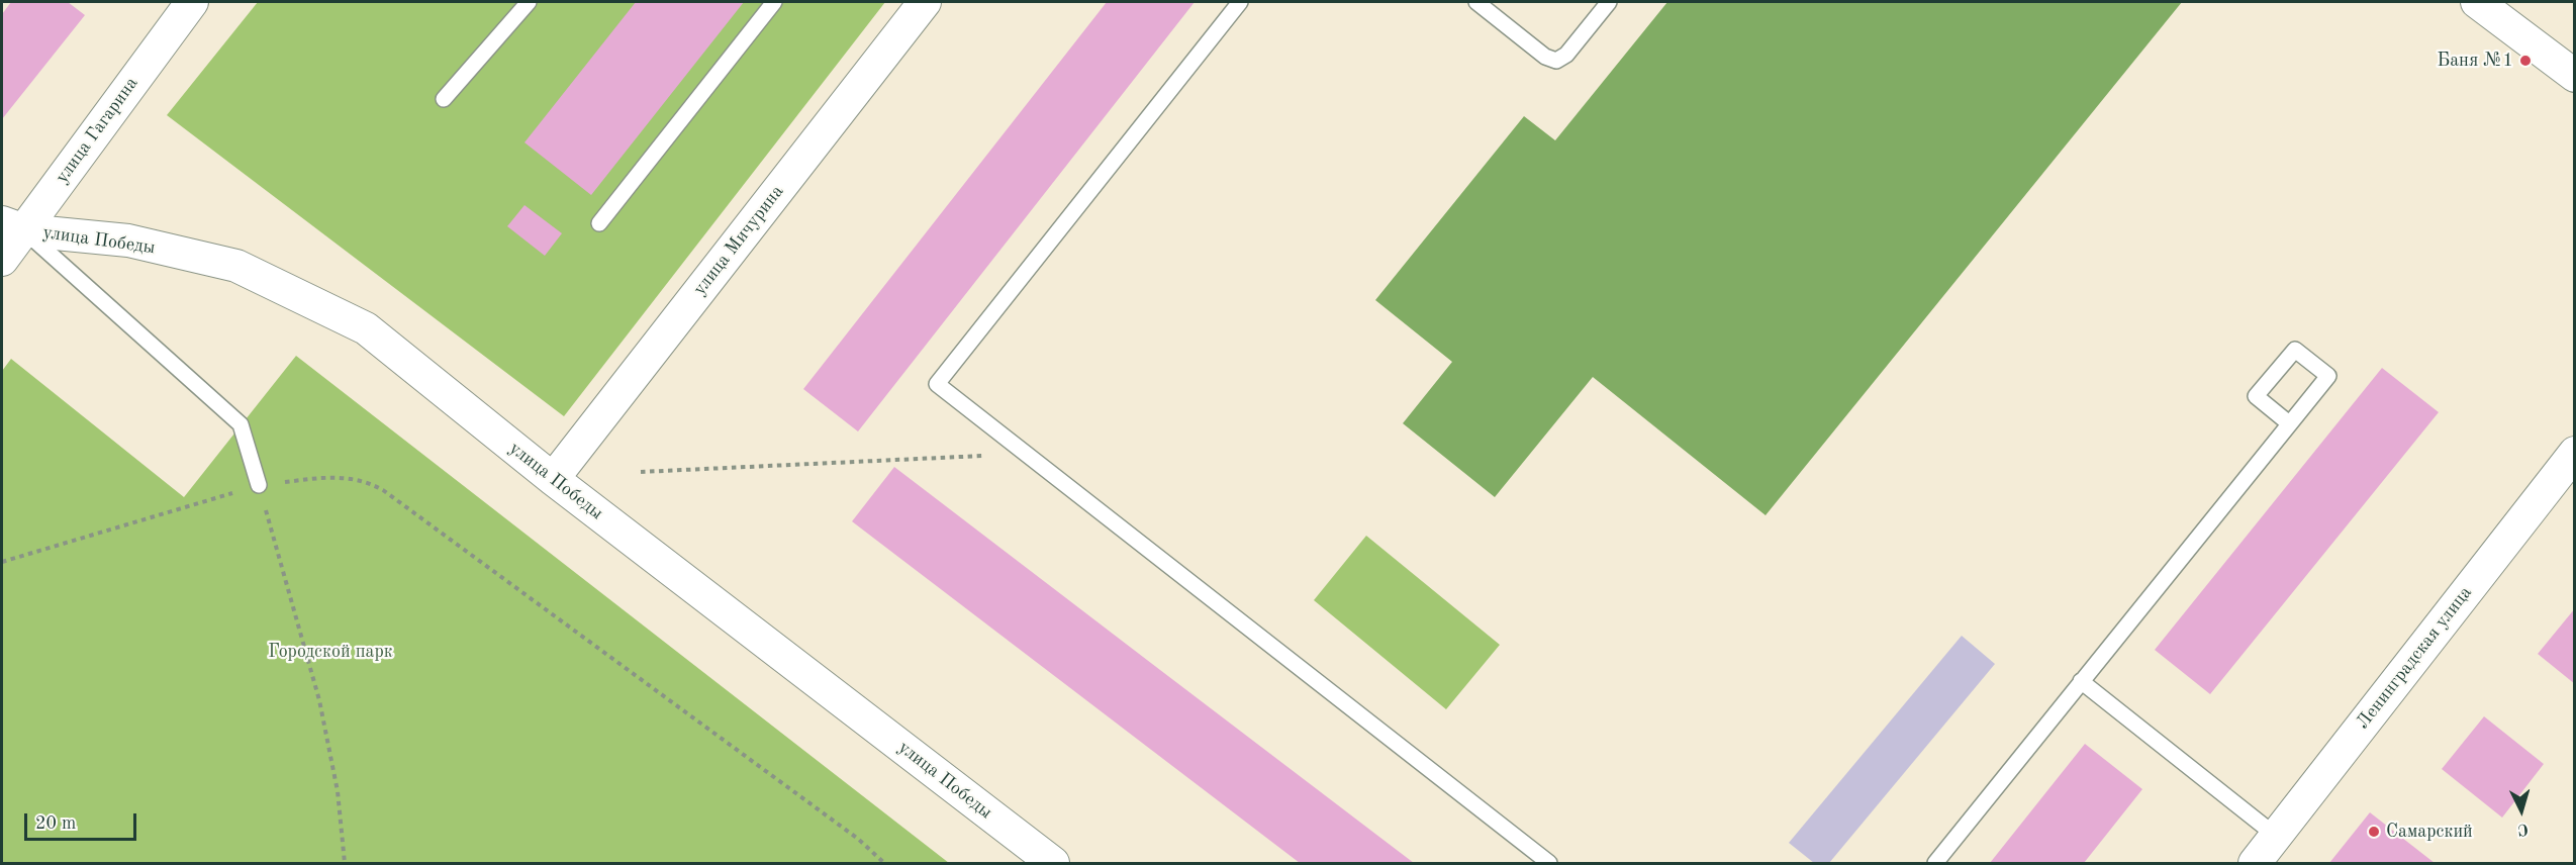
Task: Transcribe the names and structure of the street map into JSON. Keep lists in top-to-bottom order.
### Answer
{
  "streets": {
    "street": [
      "улица Гагарина",
      "улица Победы",
      "улица Мичурина",
      "Ленинградская улица"
    ]
  },
  "crossings": [
    ["улица Гагарина", "улица Победы"],
    ["улица Победы", "улица Мичурина"]
  ],
  "parks": ["Городской парк"],
  "places": ["Баня №1", "Самарский"],
  "scale_bar": "20 m",
  "north": "bottom"
}
